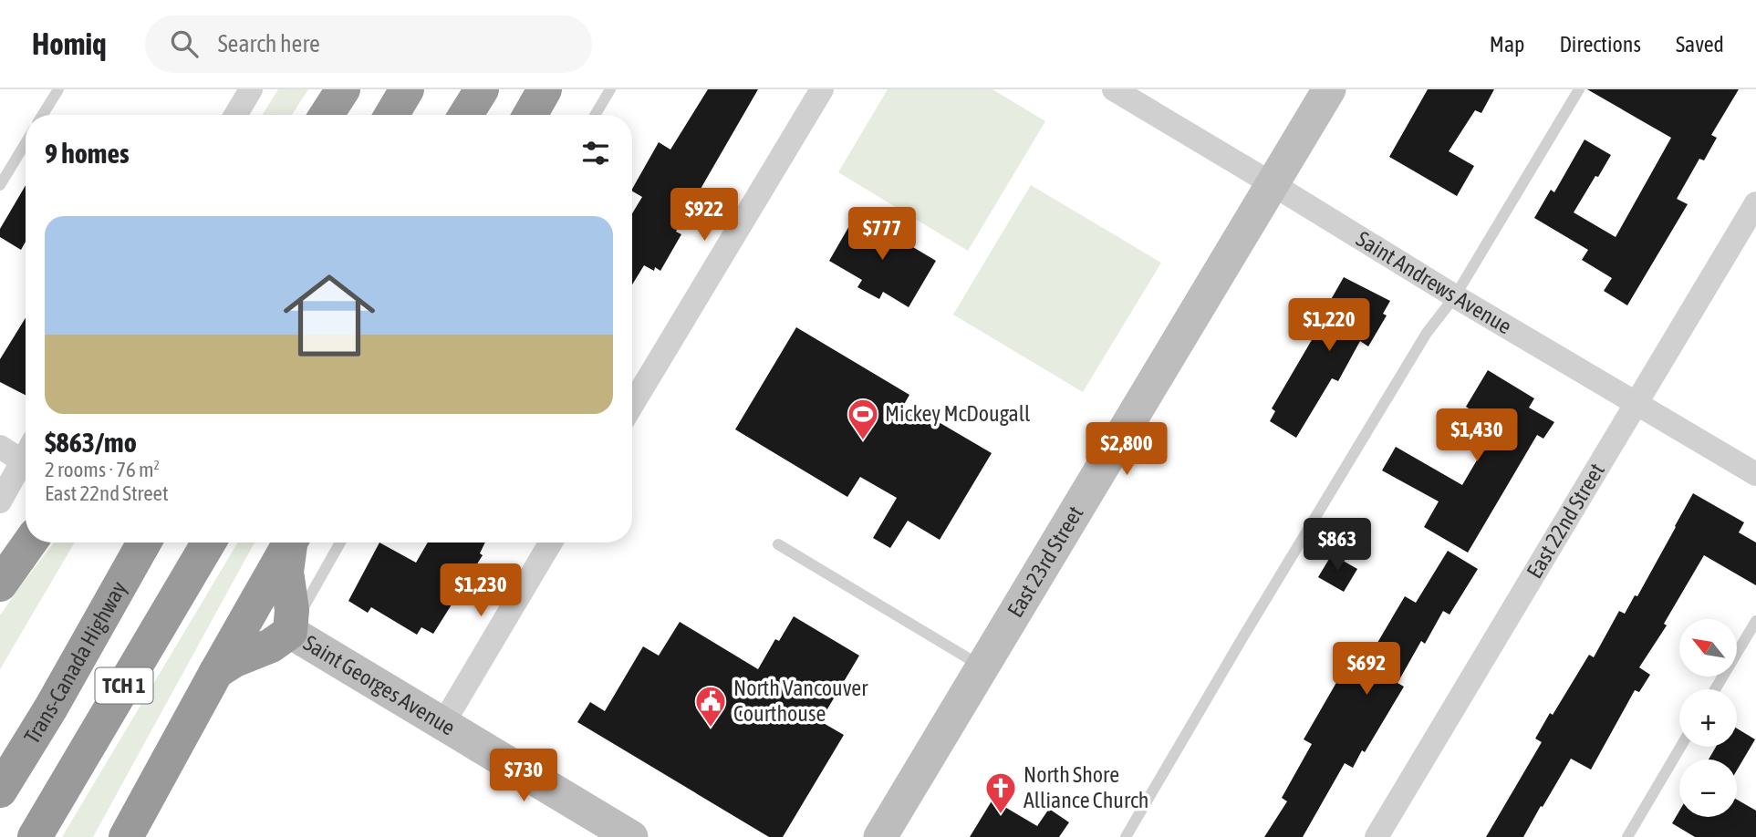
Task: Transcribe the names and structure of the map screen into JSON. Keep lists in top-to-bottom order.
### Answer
{
  "streets": {
    "highway": ["Trans-Canada Highway", "TCH 1"],
    "street": [
      "Saint Andrews Avenue",
      "East 22nd Street",
      "East 23rd Street",
      "Saint Georges Avenue"
    ]
  },
  "crossings": [
    ["Saint Andrews Avenue", "East 22nd Street"],
    ["Saint Andrews Avenue", "East 23rd Street"]
  ],
  "places": {
    "sports": ["Mickey McDougall"],
    "public building": ["North Vancouver Courthouse"],
    "church": ["North Shore Alliance Church"]
  },
  "north": "top left",
  "page": {
    "header": "Homiq",
    "search": "Search here",
    "nav": ["Map", "Directions", "Saved"],
    "heading": "9 homes",
    "price": [
      "$922",
      "$777",
      "$1,220",
      "$1,430",
      "$2,800",
      "$863",
      "$1,230",
      "$692",
      "$730"
    ],
    "list": [
      {
        "name": "$863/mo",
        "note": "2 rooms · 76 m² · East 22nd Street"
      }
    ],
    "map_buttons": ["+", "−"]
  }
}
